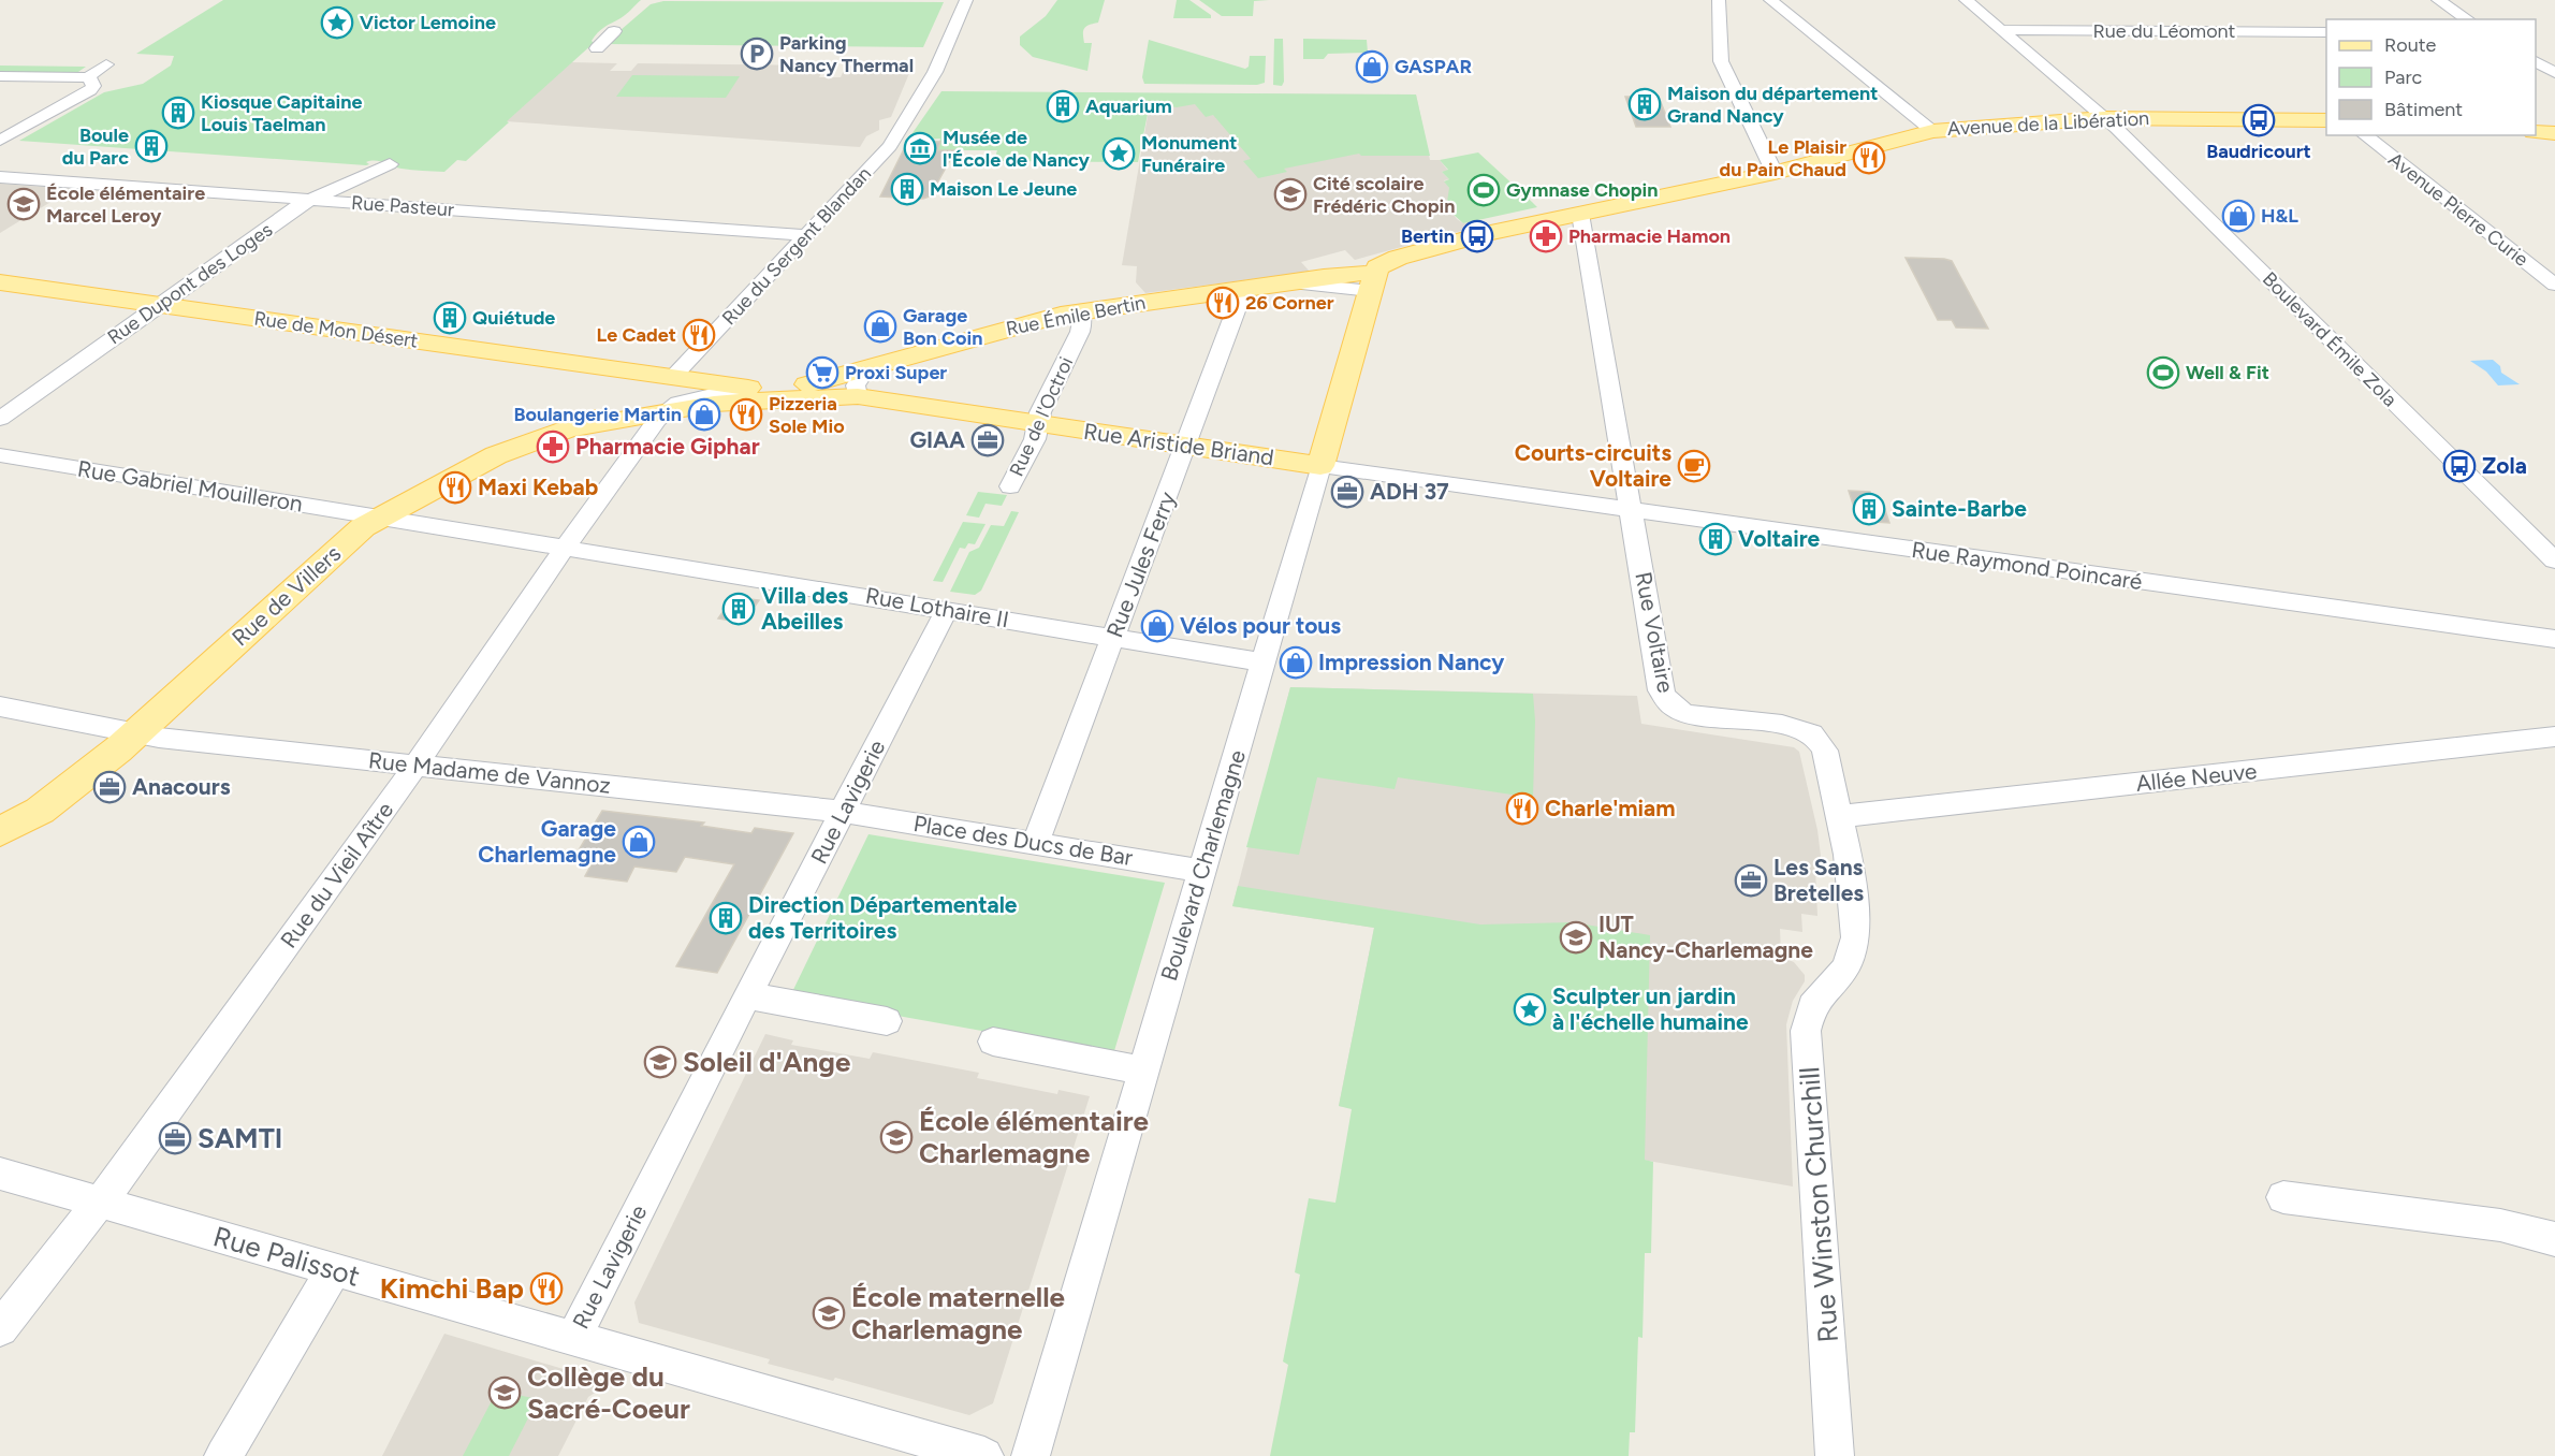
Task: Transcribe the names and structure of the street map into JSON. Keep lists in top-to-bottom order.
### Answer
{
  "streets": {
    "main road": [
      "Avenue de la Libération",
      "Rue Émile Bertin",
      "Rue de Mon Désert",
      "Rue Aristide Briand",
      "Rue de Villers",
      "Boulevard Charlemagne"
    ],
    "street": [
      "Rue du Léomont",
      "Rue Pasteur",
      "Avenue Pierre Curie",
      "Rue du Sergent Blandan",
      "Rue Dupont des Loges",
      "Boulevard Émile Zola",
      "Rue de l'Octroi",
      "Rue Gabriel Mouilleron",
      "Rue Jules Ferry",
      "Rue Raymond Poincaré",
      "Rue Lothaire II",
      "Rue Voltaire",
      "Rue Madame de Vannoz",
      "Allée Neuve",
      "Rue Lavigerie",
      "Place des Ducs de Bar",
      "Rue du Vieil Aître",
      "Rue Winston Churchill",
      "Rue Palissot"
    ]
  },
  "crossings": [
    ["Rue du Léomont", "Boulevard Émile Zola"],
    ["Avenue de la Libération", "Boulevard Émile Zola"],
    ["Rue Pasteur", "Rue du Sergent Blandan"],
    ["Rue Pasteur", "Rue Dupont des Loges"],
    ["Rue du Sergent Blandan", "Rue de Mon Désert"],
    ["Rue du Sergent Blandan", "Rue de Villers"],
    ["Rue Dupont des Loges", "Rue de Mon Désert"],
    ["Rue Émile Bertin", "Rue de Mon Désert"],
    ["Rue Émile Bertin", "Rue de l'Octroi"],
    ["Rue Émile Bertin", "Rue Jules Ferry"],
    ["Rue Émile Bertin", "Boulevard Charlemagne"],
    ["Rue de Mon Désert", "Rue de Villers"],
    ["Rue de l'Octroi", "Rue Aristide Briand"],
    ["Rue Aristide Briand", "Rue Jules Ferry"],
    ["Rue Aristide Briand", "Rue Raymond Poincaré"],
    ["Rue Aristide Briand", "Rue de Villers"],
    ["Rue Aristide Briand", "Boulevard Charlemagne"],
    ["Rue Aristide Briand", "Rue du Vieil Aître"],
    ["Rue Gabriel Mouilleron", "Rue de Villers"],
    ["Rue Gabriel Mouilleron", "Rue Lothaire II"],
    ["Rue Jules Ferry", "Rue Lothaire II"],
    ["Rue Jules Ferry", "Place des Ducs de Bar"],
    ["Rue Raymond Poincaré", "Rue Voltaire"],
    ["Rue de Villers", "Rue Lothaire II"],
    ["Rue de Villers", "Rue Madame de Vannoz"],
    ["Rue Lothaire II", "Rue Lavigerie"],
    ["Rue Lothaire II", "Boulevard Charlemagne"],
    ["Rue Lothaire II", "Rue du Vieil Aître"],
    ["Rue Voltaire", "Allée Neuve"],
    ["Rue Voltaire", "Rue Winston Churchill"],
    ["Rue Madame de Vannoz", "Rue Lavigerie"],
    ["Rue Madame de Vannoz", "Place des Ducs de Bar"],
    ["Rue Madame de Vannoz", "Rue du Vieil Aître"],
    ["Rue Lavigerie", "Place des Ducs de Bar"],
    ["Rue Lavigerie", "Rue Palissot"],
    ["Place des Ducs de Bar", "Boulevard Charlemagne"],
    ["Rue du Vieil Aître", "Rue Palissot"]
  ],
  "places": {
    "place": ["Victor Lemoine", "Monument Funéraire", "Sculpter un jardin à l'échelle humaine"],
    "parking": ["Parking Nancy Thermal"],
    "shop": [
      "GASPAR",
      "H&L",
      "Garage Bon Coin",
      "Boulangerie Martin",
      "Vélos pour tous",
      "Impression Nancy",
      "Garage Charlemagne"
    ],
    "building": [
      "Maison du département Grand Nancy",
      "Aquarium",
      "Kiosque Capitaine Louis Taelman",
      "Boule du Parc",
      "Maison Le Jeune",
      "Quiétude",
      "Sainte-Barbe",
      "Voltaire",
      "Villa des Abeilles",
      "Direction Départementale des Territoires"
    ],
    "bus stop": ["Baudricourt", "Bertin", "Zola"],
    "museum": ["Musée de l'École de Nancy"],
    "restaurant": [
      "Le Plaisir du Pain Chaud",
      "26 Corner",
      "Le Cadet",
      "Pizzeria Sole Mio",
      "Maxi Kebab",
      "Charle'miam",
      "Kimchi Bap"
    ],
    "sports": ["Gymnase Chopin", "Well & Fit"],
    "school or university": [
      "Cité scolaire Frédéric Chopin",
      "École élémentaire Marcel Leroy",
      "IUT Nancy-Charlemagne",
      "Soleil d'Ange",
      "École élémentaire Charlemagne",
      "École maternelle Charlemagne",
      "Collège du Sacré-Coeur"
    ],
    "pharmacy": ["Pharmacie Hamon", "Pharmacie Giphar"],
    "supermarket": ["Proxi Super"],
    "office": [
      "GIAA",
      "ADH 37",
      "Anacours",
      "Les Sans Bretelles",
      "SAMTI"
    ],
    "cafe": ["Courts-circuits Voltaire"]
  },
  "legend": ["Route", "Parc", "Bâtiment"]
}
